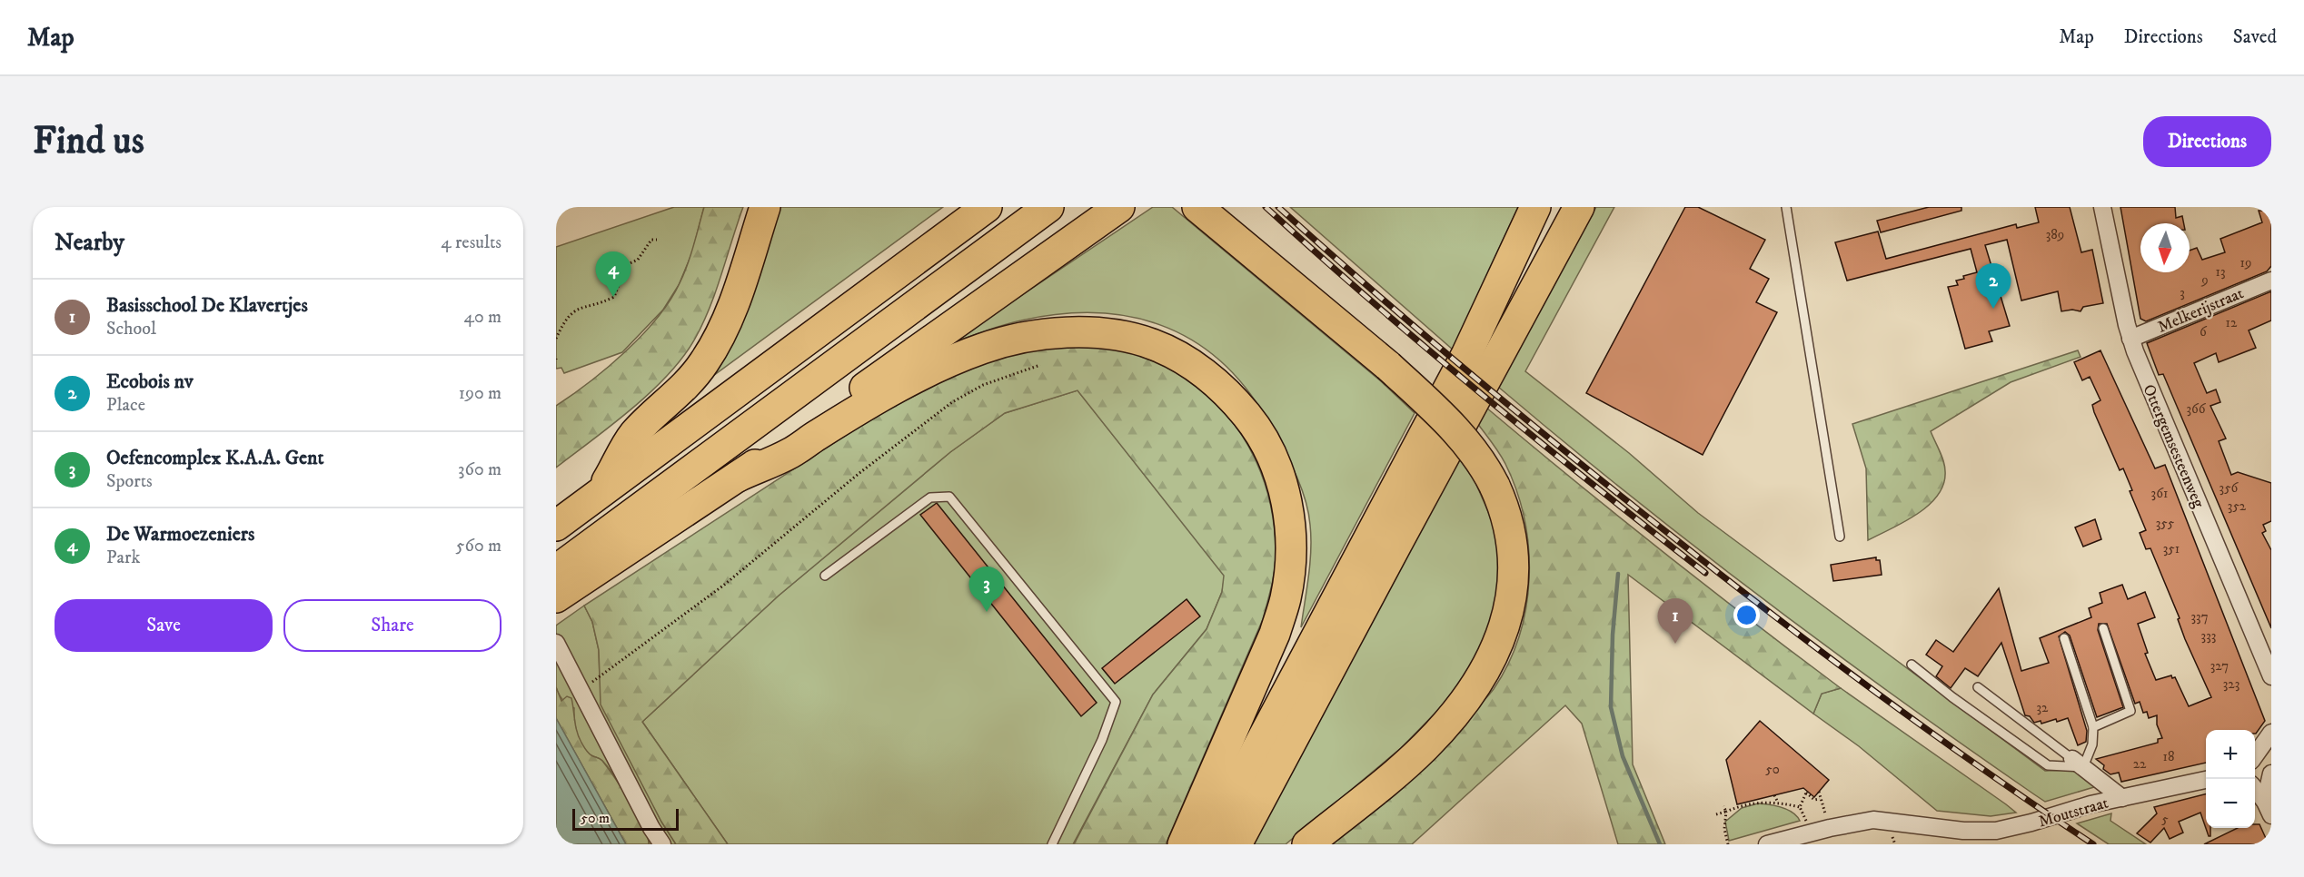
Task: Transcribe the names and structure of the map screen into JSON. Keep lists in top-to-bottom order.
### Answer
{
  "streets": {
    "street": ["Melkerijstraat", "Ottergemsesteenweg", "Moutstraat"]
  },
  "crossings": [
    ["Melkerijstraat", "Ottergemsesteenweg"]
  ],
  "house_numbers": [
    "389",
    "19",
    "13",
    "9",
    "3",
    "12",
    "6",
    "366",
    "356",
    "361",
    "352",
    "355",
    "351",
    "337",
    "333",
    "327",
    "323",
    "32",
    "18",
    "22",
    "50",
    "5"
  ],
  "scale_bar": "50 m",
  "north": "bottom",
  "page": {
    "header": "Map",
    "nav": ["Map", "Directions", "Saved"],
    "buttons": [
      "Directions",
      ["Save", "Share"]
    ],
    "title": "Find us",
    "heading": ["Nearby", "4 results"],
    "pins": [
      "4",
      "2",
      "3",
      "1"
    ],
    "list": [
      {
        "mark": "1",
        "name": "Basisschool De Klavertjes",
        "note": "School",
        "value": "40 m"
      },
      {
        "mark": "2",
        "name": "Ecobois nv",
        "note": "Place",
        "value": "190 m"
      },
      {
        "mark": "3",
        "name": "Oefencomplex K.A.A. Gent",
        "note": "Sports",
        "value": "360 m"
      },
      {
        "mark": "4",
        "name": "De Warmoezeniers",
        "note": "Park",
        "value": "560 m"
      }
    ],
    "map_buttons": ["+", "−"],
    "scale": "50 m"
  }
}
